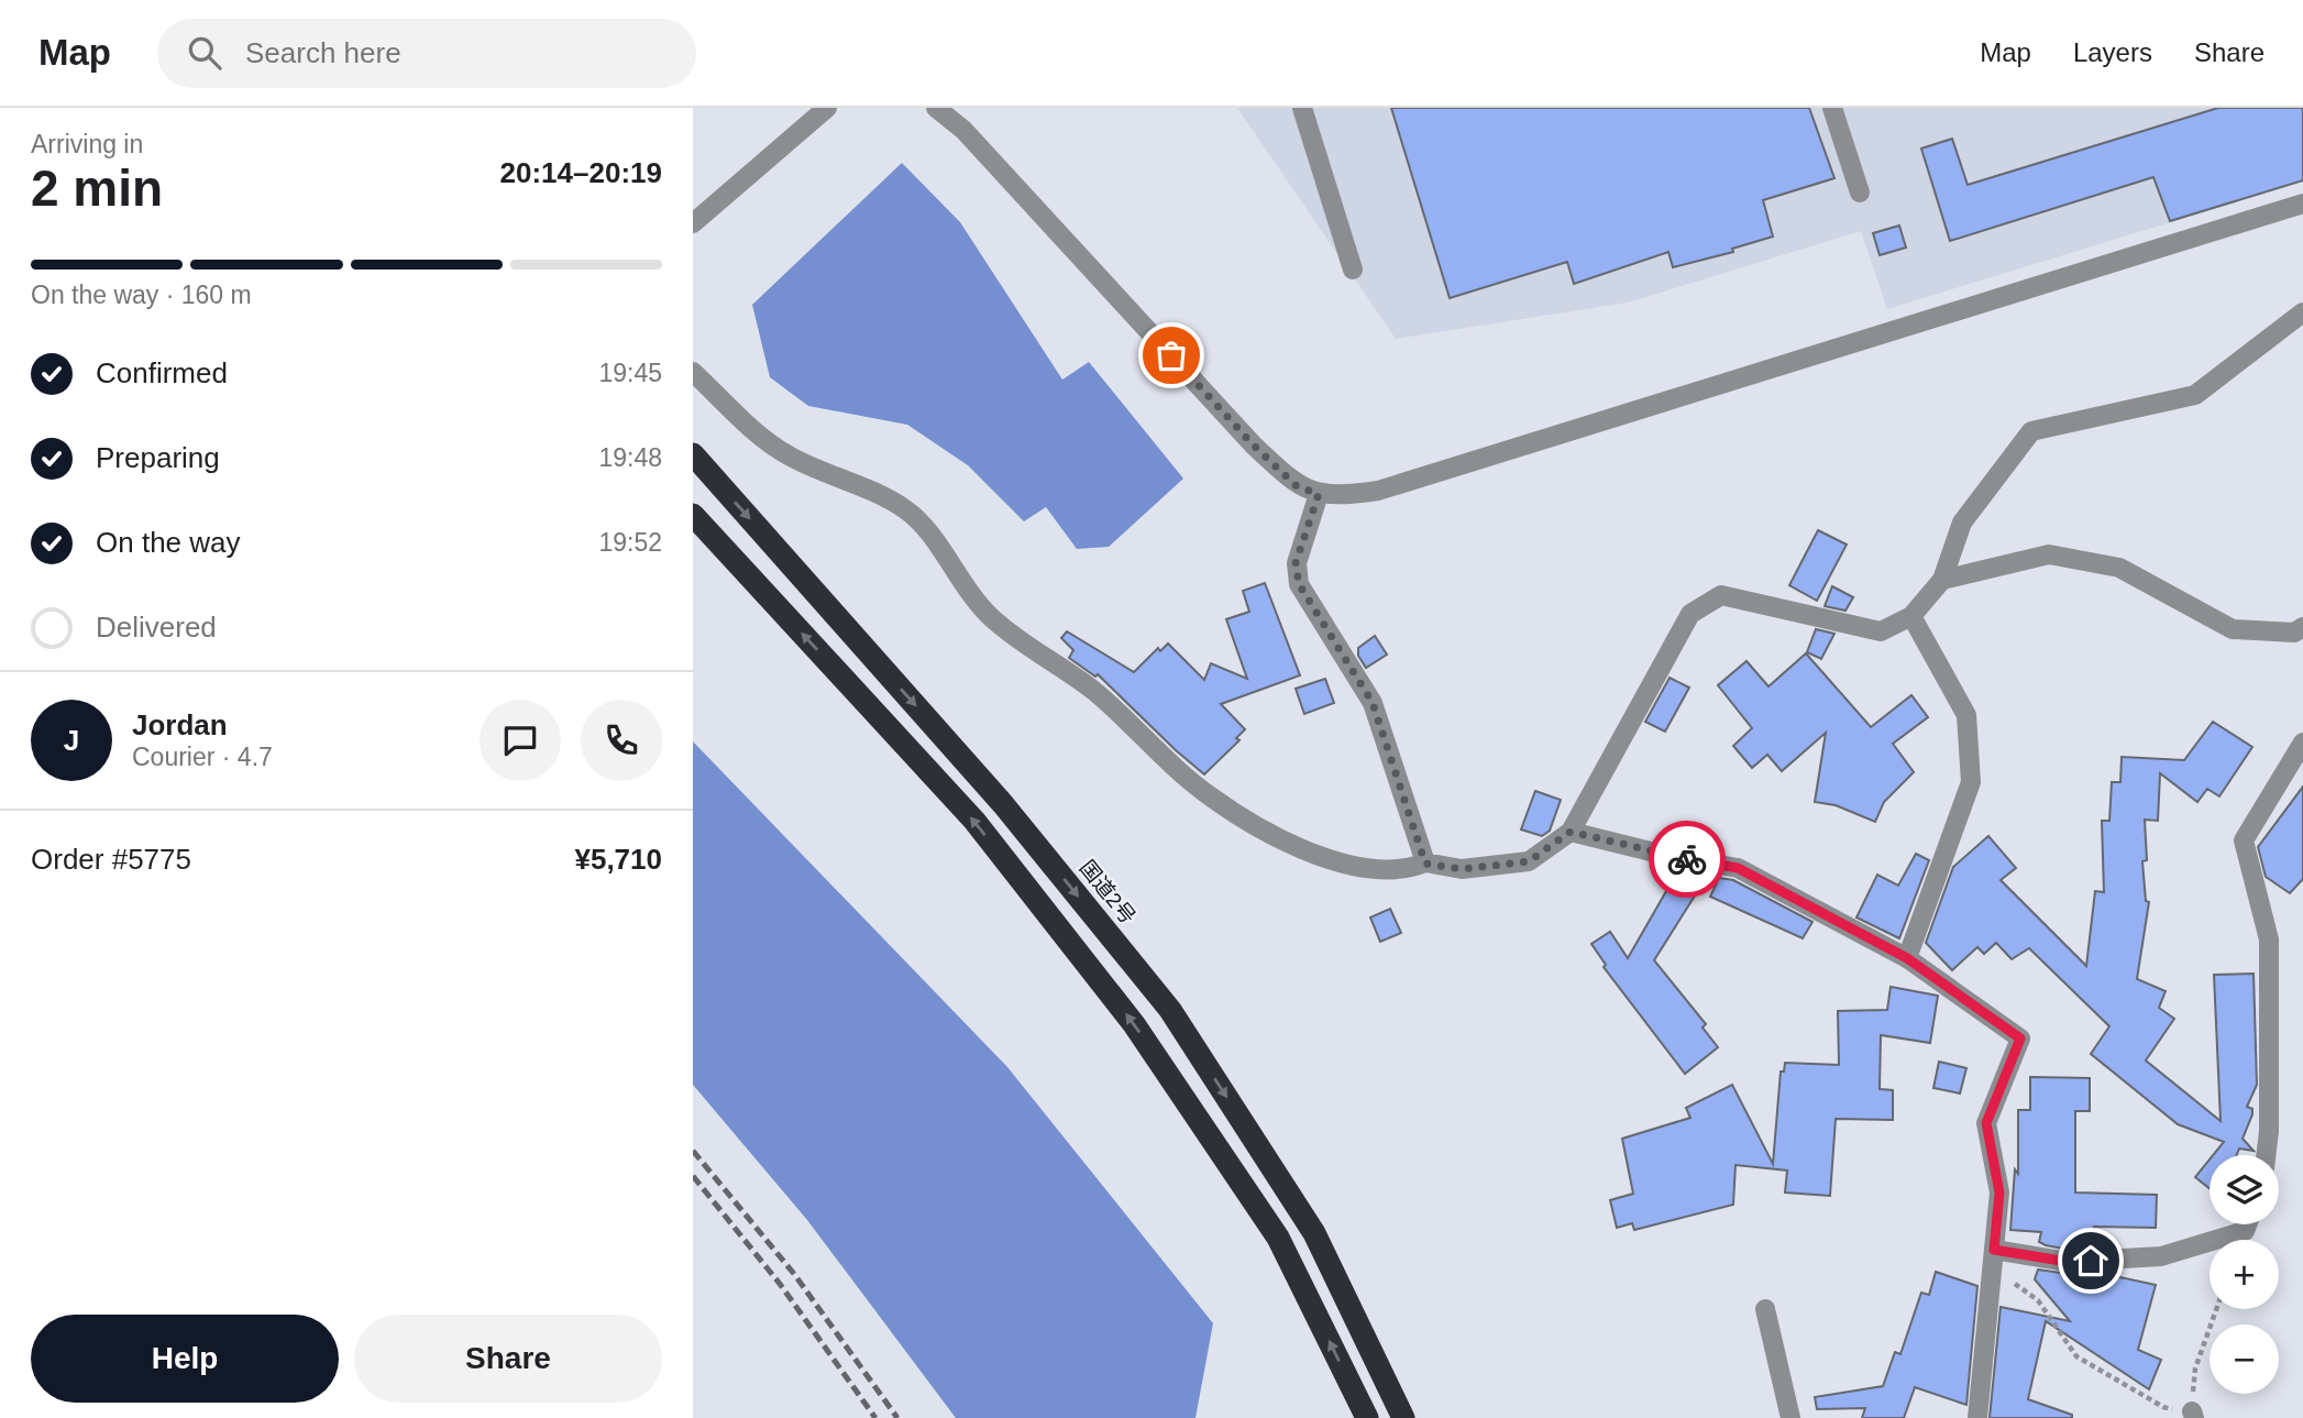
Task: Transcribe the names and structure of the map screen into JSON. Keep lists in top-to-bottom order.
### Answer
{
  "streets": {
    "highway": ["国道2号"]
  },
  "page": {
    "header": "Map",
    "search": "Search here",
    "nav": ["Map", "Layers", "Share"],
    "heading": ["2 min", "Arriving in", "20:14–20:19"],
    "panel": [
      "Jordan",
      "Courier · 4.7",
      "Order #5775",
      "¥5,710"
    ],
    "bar": "On the way · 160 m",
    "list": [
      ["Confirmed", "19:45"],
      ["Preparing", "19:48"],
      ["On the way", "19:52"],
      "Delivered"
    ],
    "round": "J",
    "map_buttons": ["+", "−"],
    "buttons": ["Help", "Share"]
  }
}
